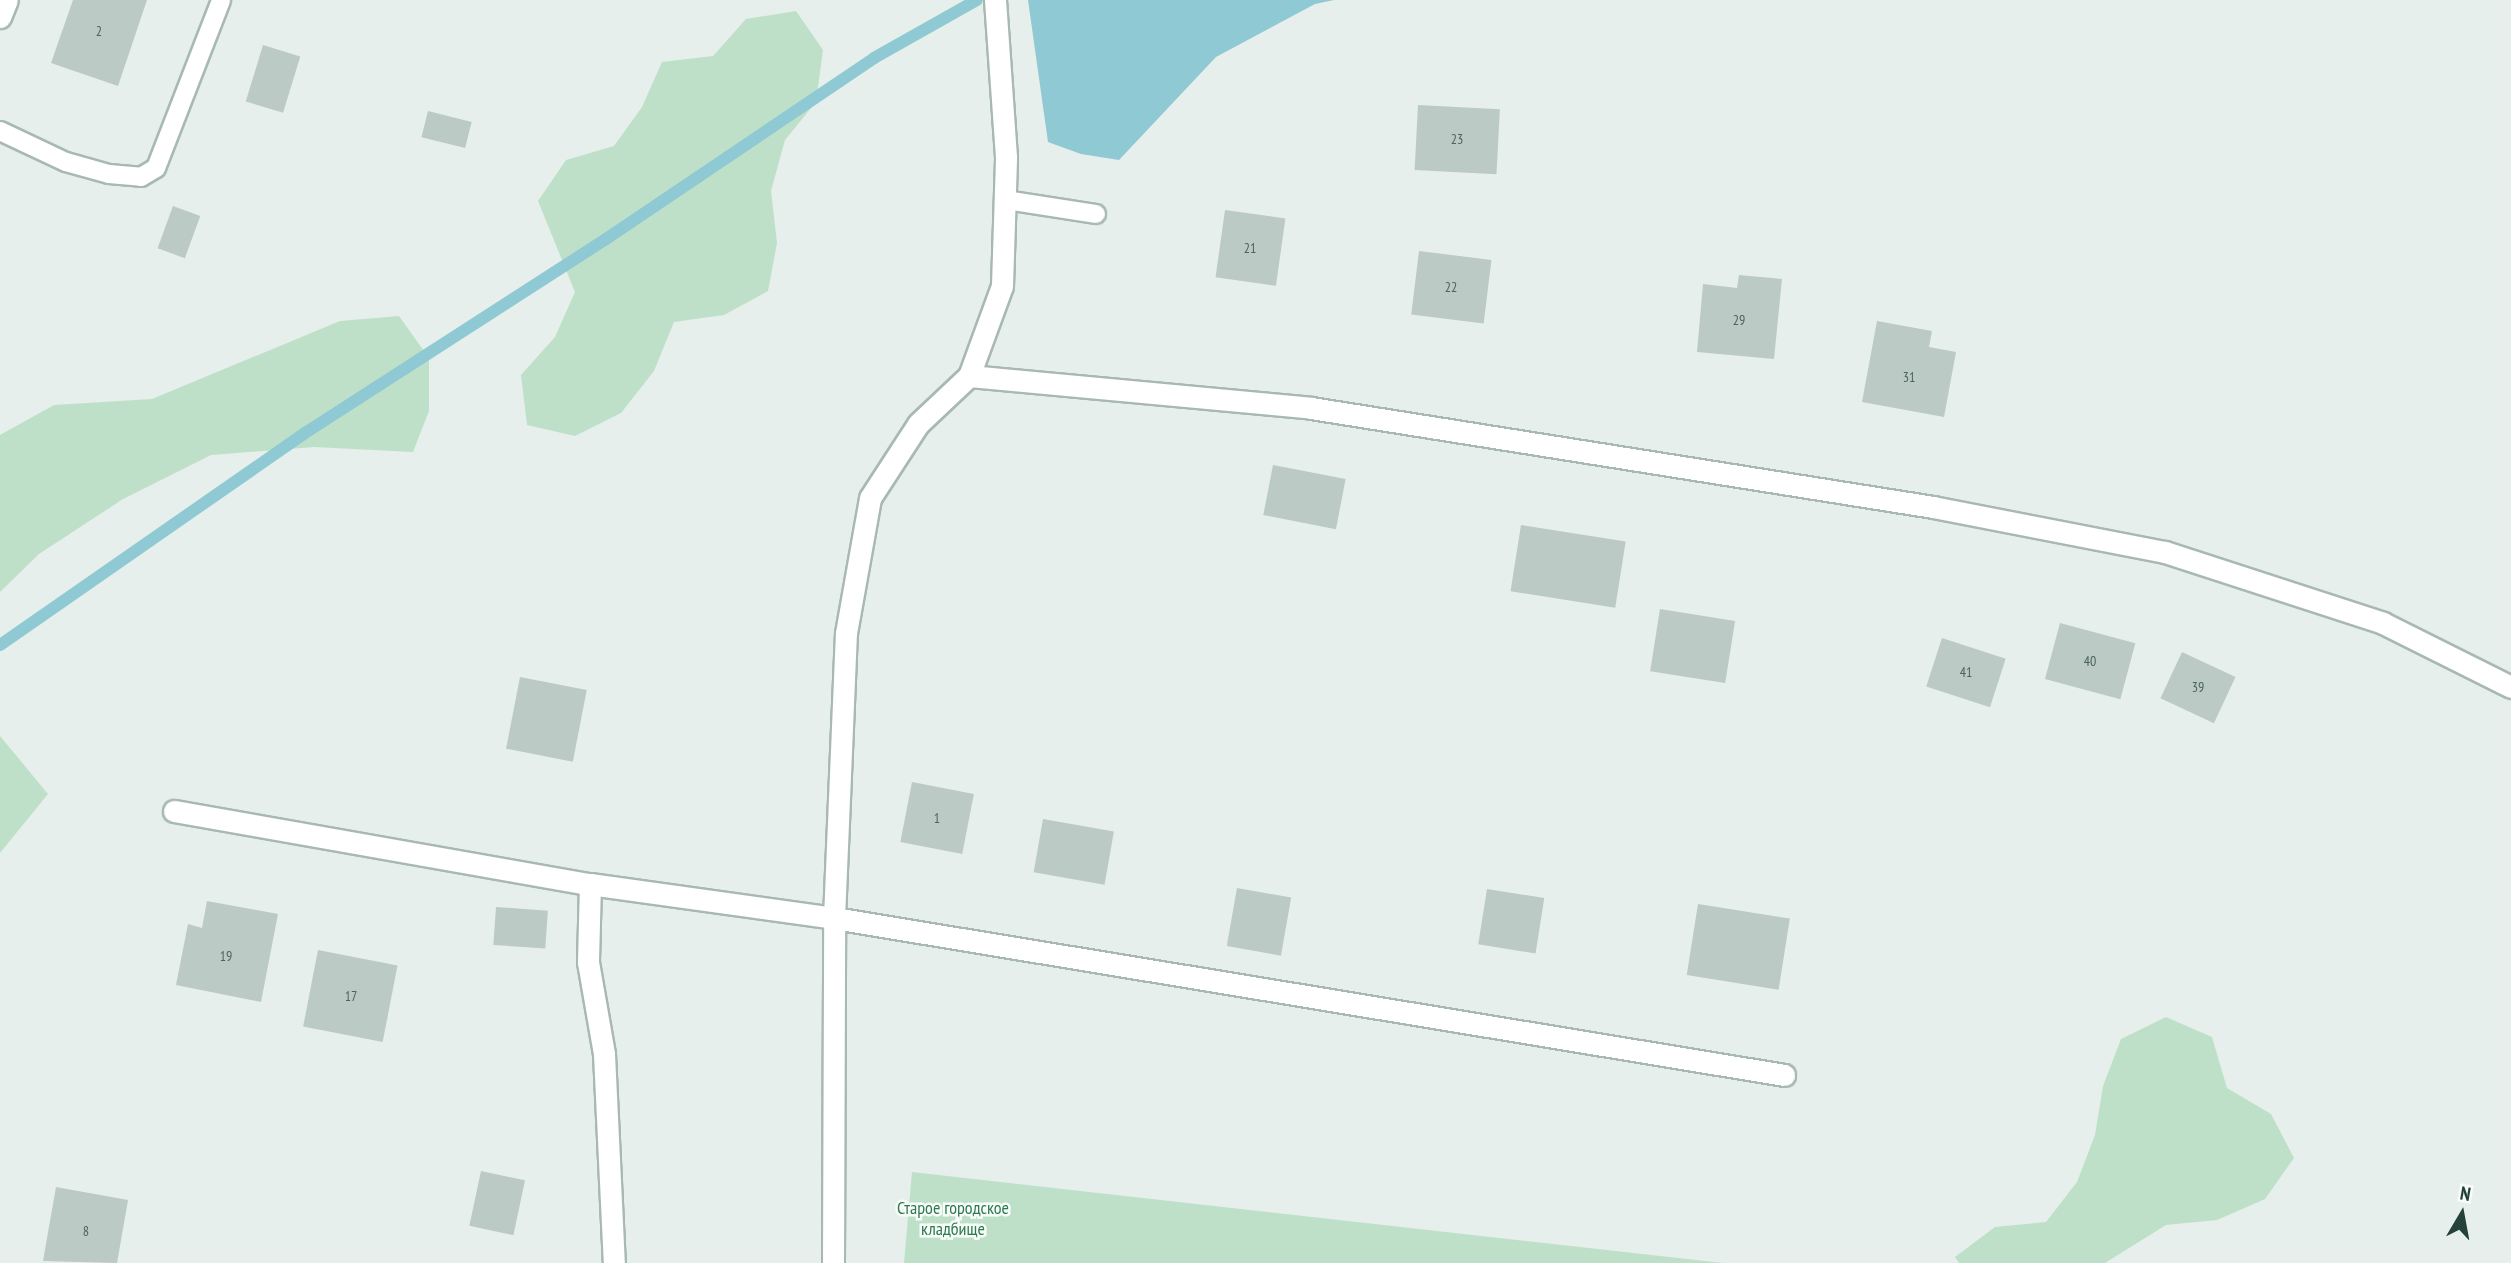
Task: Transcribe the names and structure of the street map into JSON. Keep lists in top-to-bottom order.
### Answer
{
  "parks": ["Старое городское кладбище"],
  "house_numbers": [
    "2",
    "23",
    "21",
    "22",
    "29",
    "31",
    "40",
    "41",
    "39",
    "1",
    "19",
    "17",
    "8"
  ],
  "north": "top"
}
